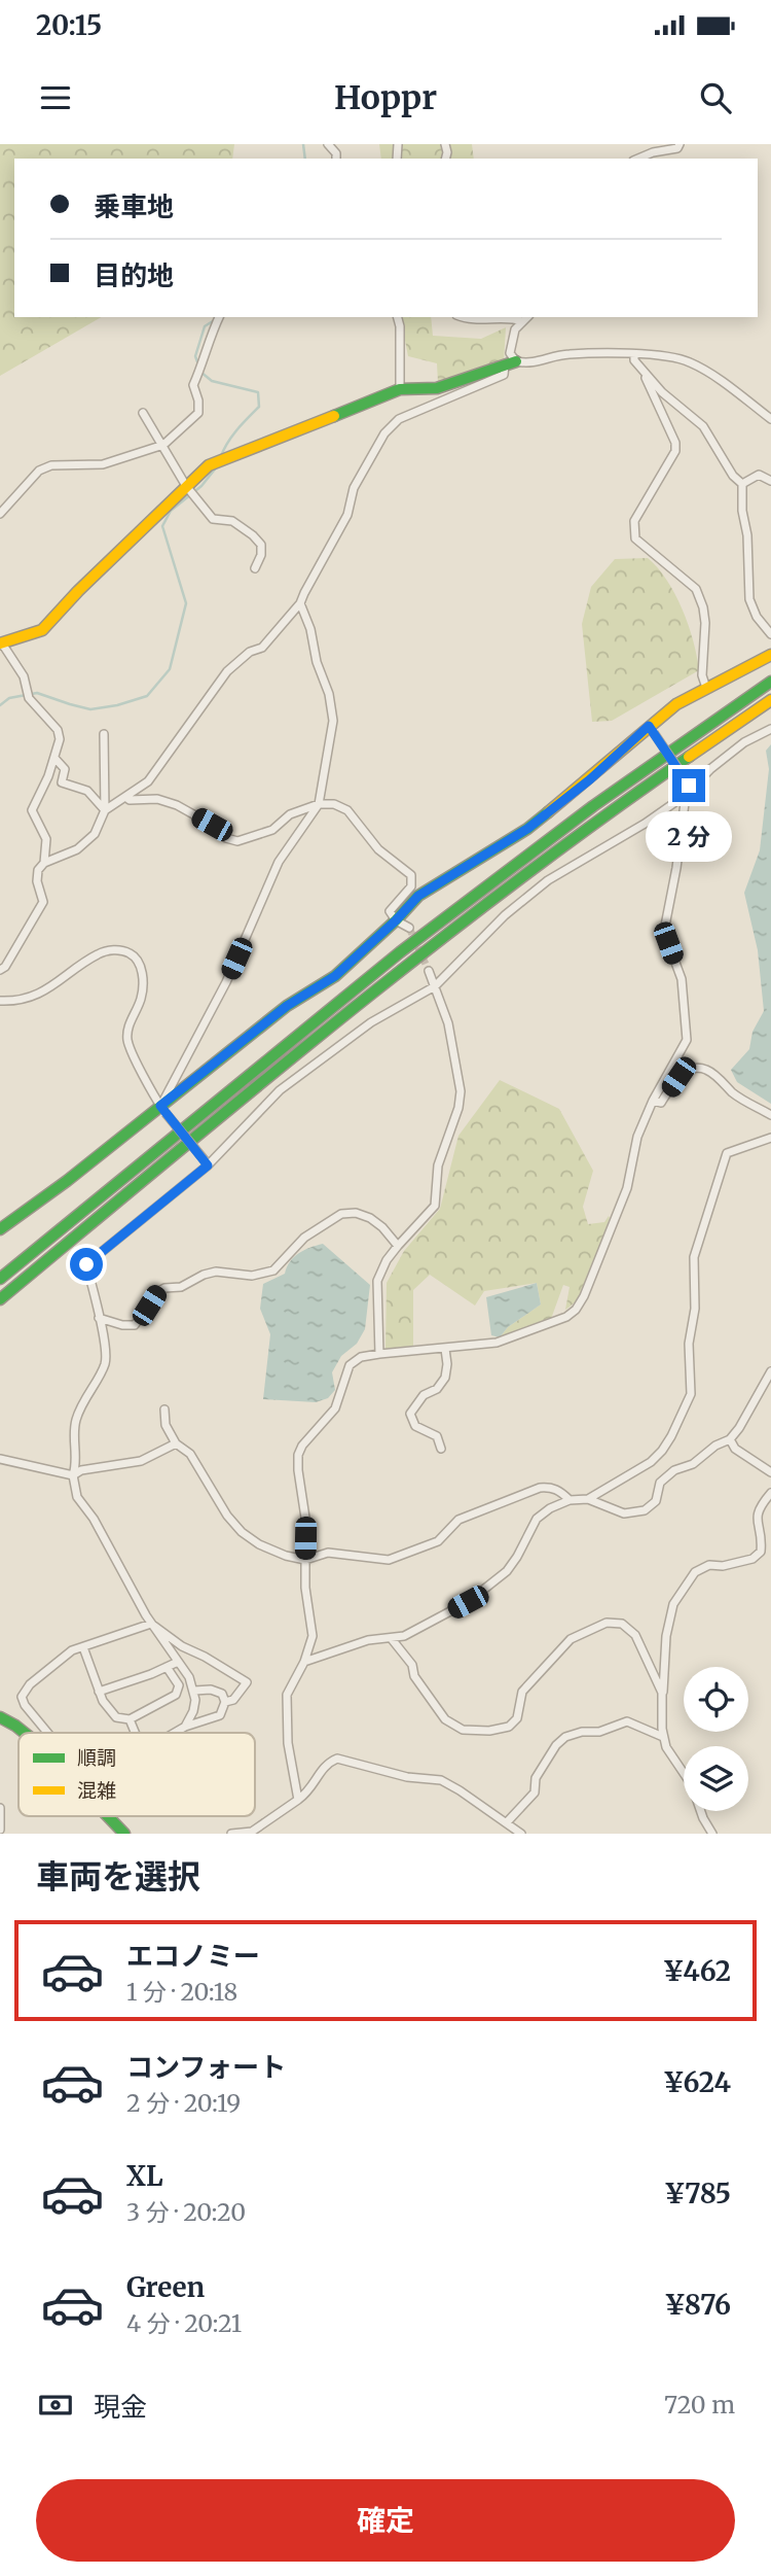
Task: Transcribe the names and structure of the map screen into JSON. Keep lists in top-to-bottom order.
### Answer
{
  "legend": ["順調", "混雑"],
  "page": {
    "status": "20:15",
    "header": "Hoppr",
    "banner": ["乗車地", "目的地"],
    "bubble": "2 分",
    "heading": "車両を選択",
    "list": [
      {
        "name": "エコノミー",
        "note": "1 分 · 20:18",
        "value": "¥462"
      },
      {
        "name": "コンフォート",
        "note": "2 分 · 20:19",
        "value": "¥624"
      },
      {
        "name": "XL",
        "note": "3 分 · 20:20",
        "value": "¥785"
      },
      {
        "name": "Green",
        "note": "4 分 · 20:21",
        "value": "¥876"
      }
    ],
    "pay": ["現金", "720 m"],
    "buttons": "確定"
  }
}
